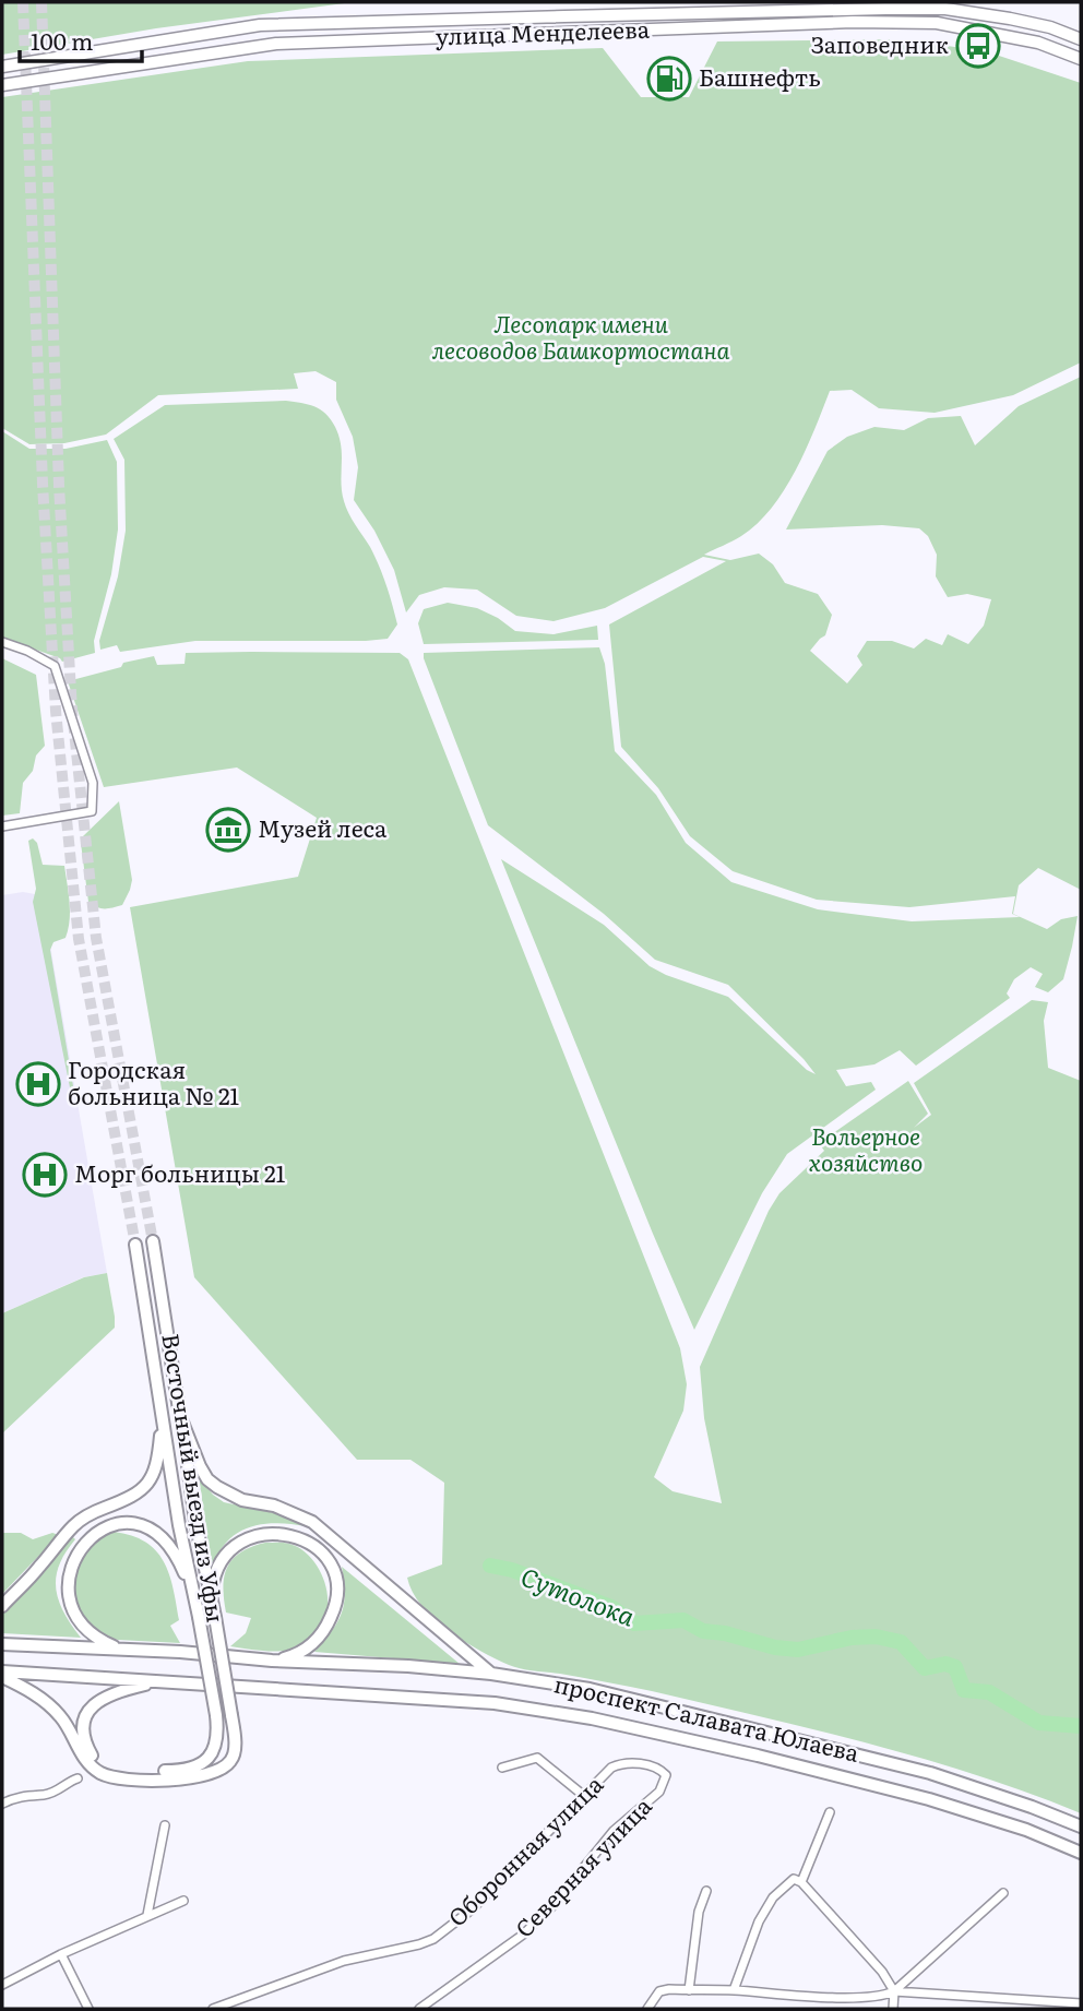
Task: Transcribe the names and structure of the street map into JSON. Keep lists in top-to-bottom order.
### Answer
{
  "streets": {
    "main road": ["улица Менделеева", "Восточный выезд из Уфы", "проспект Салавата Юлаева"],
    "street": ["Оборонная улица", "Северная улица"]
  },
  "crossings": [
    ["Восточный выезд из Уфы", "проспект Салавата Юлаева"],
    ["Оборонная улица", "Северная улица"]
  ],
  "water": ["Сутолока"],
  "parks": ["Лесопарк имени лесоводов Башкортостана", "Вольерное хозяйство"],
  "places": {
    "bus stop": ["Заповедник"],
    "fuel station": ["Башнефть"],
    "museum": ["Музей леса"],
    "hospital": ["Городская больница № 21", "Морг больницы 21"]
  },
  "scale_bar": "100 m"
}
